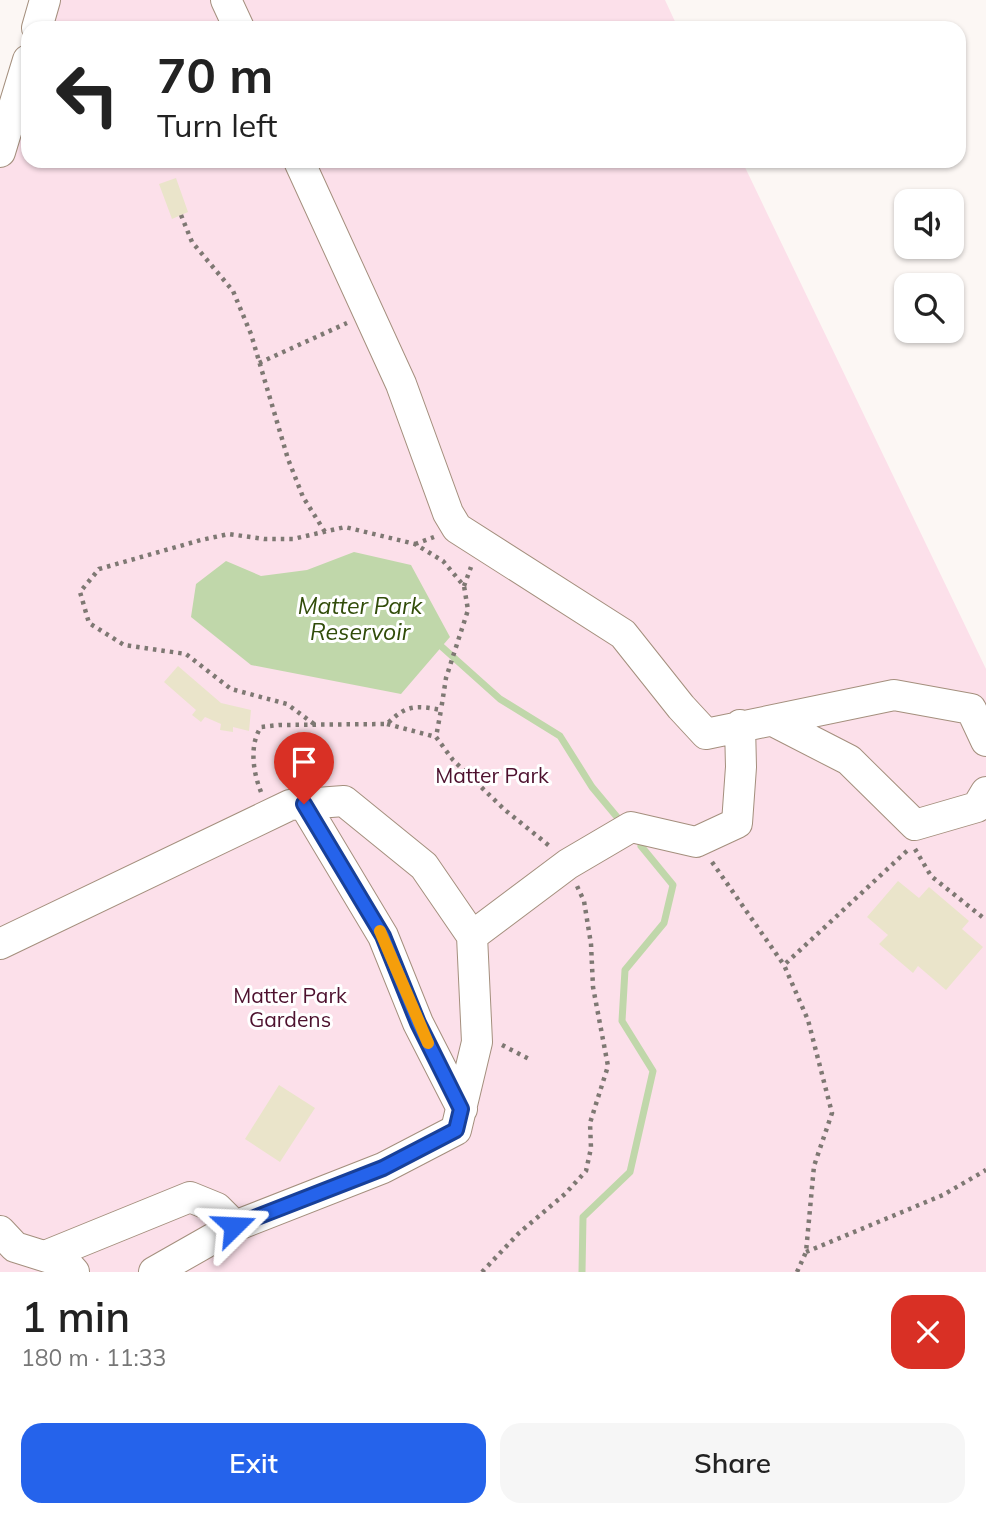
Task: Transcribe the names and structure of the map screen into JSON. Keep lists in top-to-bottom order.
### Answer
{
  "water": ["Matter Park Reservoir"],
  "parks": ["Matter Park", "Matter Park Gardens"],
  "page": {
    "turn": ["70 m", "Turn left"],
    "heading": ["1 min", "180 m · 11:33"],
    "buttons": ["Exit", "Share"]
  }
}
